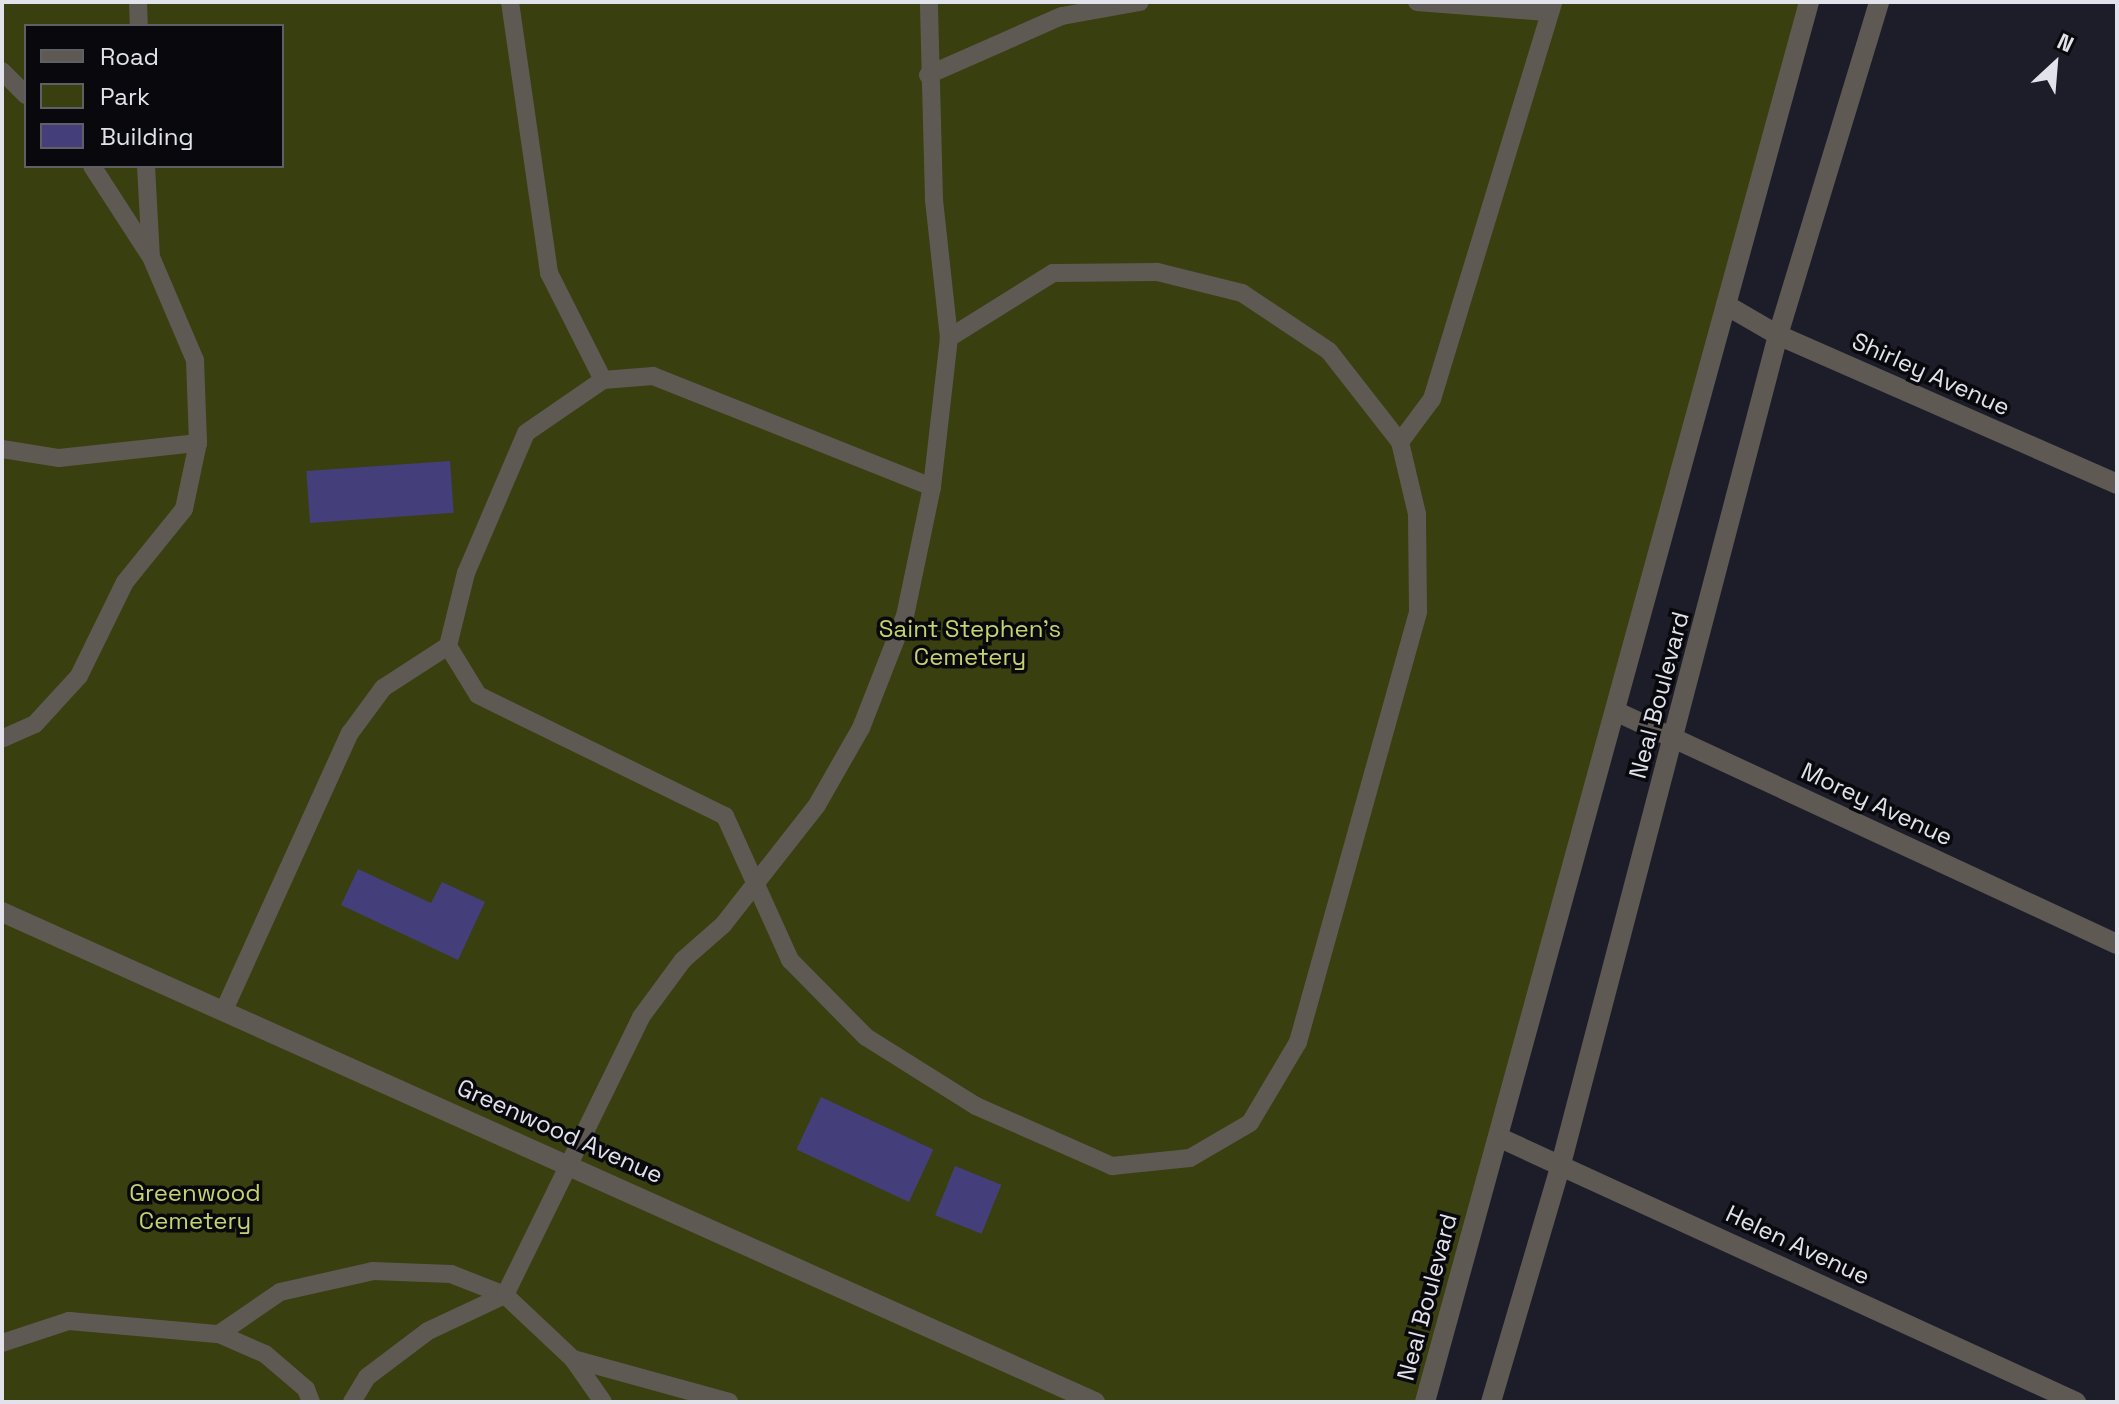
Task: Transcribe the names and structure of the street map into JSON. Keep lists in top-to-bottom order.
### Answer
{
  "streets": {
    "street": [
      "Shirley Avenue",
      "Neal Boulevard",
      "Morey Avenue",
      "Greenwood Avenue",
      "Helen Avenue"
    ]
  },
  "crossings": [
    ["Shirley Avenue", "Neal Boulevard"],
    ["Neal Boulevard", "Morey Avenue"],
    ["Neal Boulevard", "Helen Avenue"]
  ],
  "parks": ["Saint Stephen’s Cemetery", "Greenwood Cemetery"],
  "legend": ["Road", "Park", "Building"],
  "north": "top right"
}
